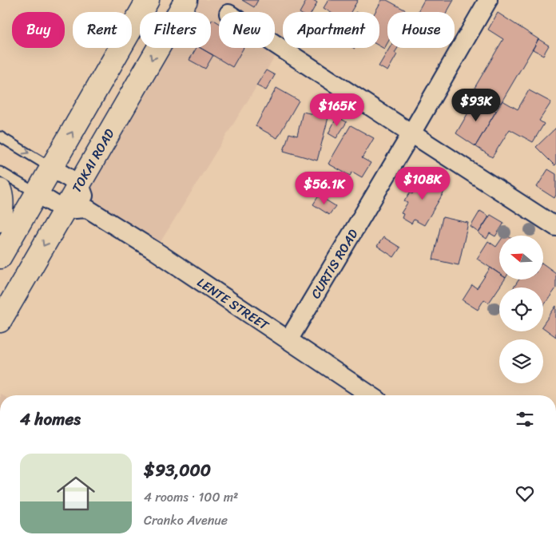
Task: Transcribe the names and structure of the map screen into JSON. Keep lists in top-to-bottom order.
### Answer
{
  "streets": {
    "main road": ["TOKAI ROAD"],
    "street": ["CURTIS ROAD", "LENTE STREET"]
  },
  "crossings": [
    ["CURTIS ROAD", "LENTE STREET"]
  ],
  "north": "left",
  "page": {
    "chip": [
      "Buy",
      "Rent",
      "Filters",
      "New",
      "Apartment",
      "House"
    ],
    "price": [
      "$93K",
      "$165K",
      "$108K",
      "$56.1K"
    ],
    "heading": "4 homes",
    "list": [
      {
        "name": "$93,000",
        "note": "4 rooms · 100 m² · Cranko Avenue"
      }
    ]
  }
}
